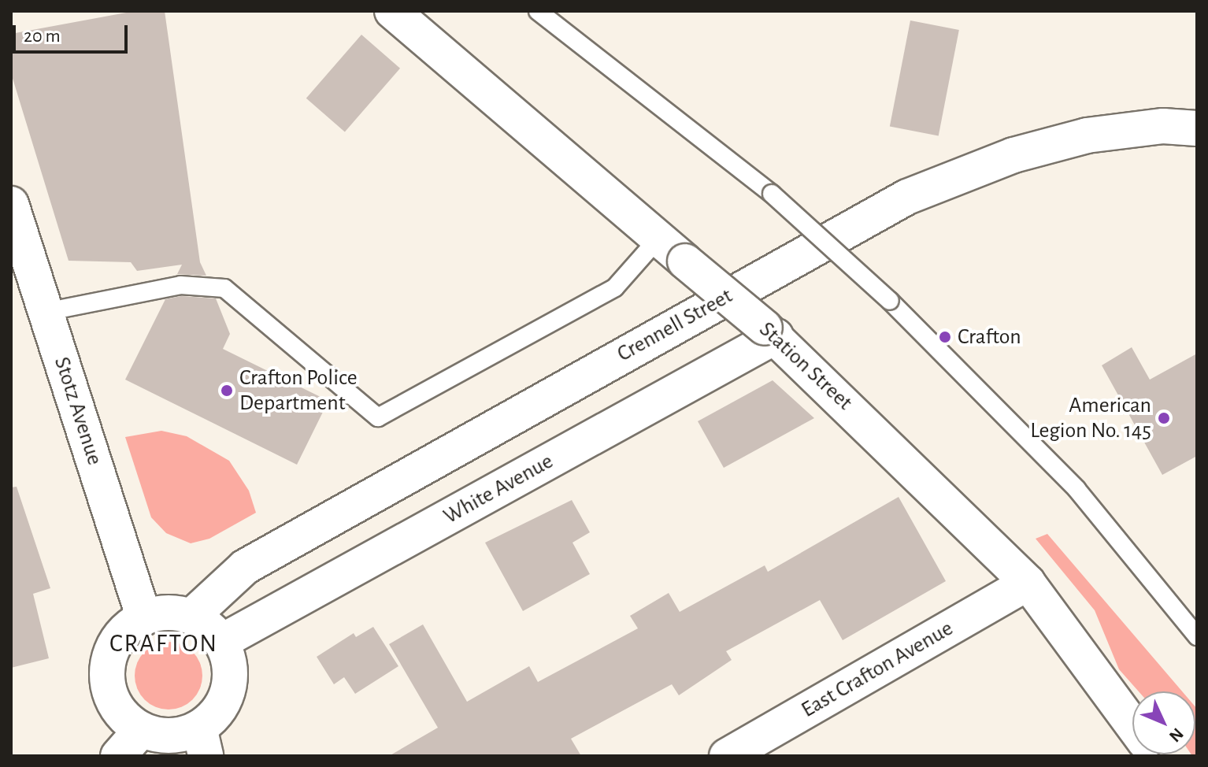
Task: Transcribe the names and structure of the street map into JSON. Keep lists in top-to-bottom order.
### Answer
{
  "streets": {
    "street": [
      "Crennell Street",
      "Station Street",
      "Stotz Avenue",
      "White Avenue",
      "East Crafton Avenue"
    ]
  },
  "crossings": [
    ["Crennell Street", "Stotz Avenue"],
    ["Crennell Street", "White Avenue"],
    ["Station Street", "White Avenue"],
    ["Station Street", "East Crafton Avenue"],
    ["Stotz Avenue", "White Avenue"]
  ],
  "districts": ["CRAFTON"],
  "places": ["Crafton", "Crafton Police Department", "American Legion No. 145"],
  "scale_bar": "20 m",
  "north": "bottom right"
}
